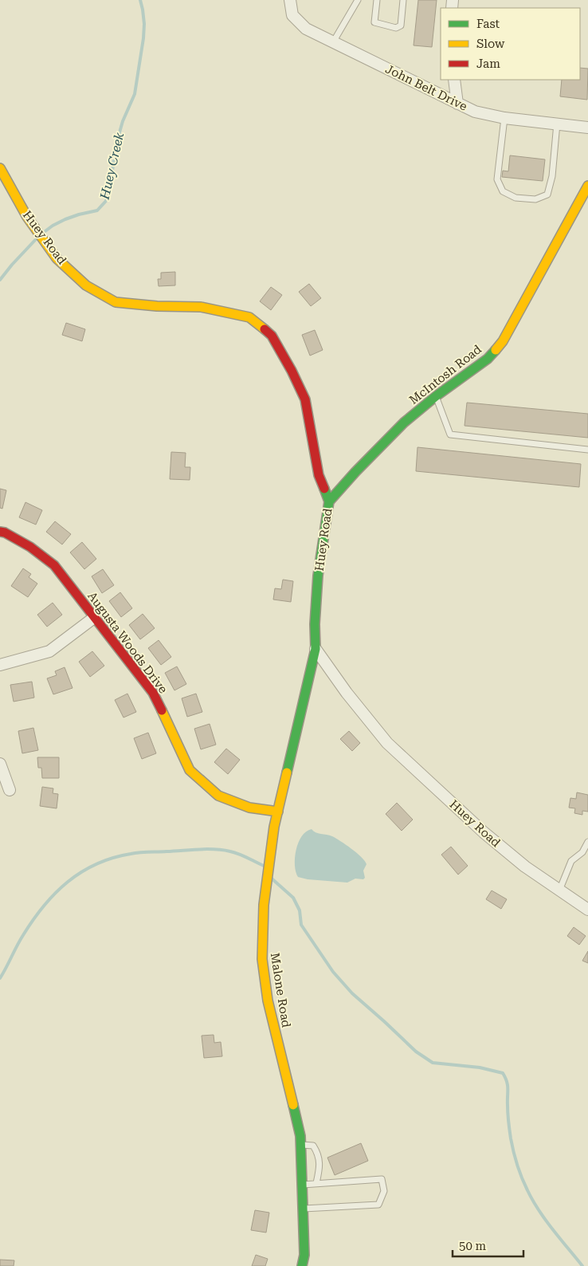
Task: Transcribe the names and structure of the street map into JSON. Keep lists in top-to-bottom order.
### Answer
{
  "streets": {
    "street": [
      "John Belt Drive",
      "Huey Road",
      "McIntosh Road",
      "Augusta Woods Drive",
      "Malone Road"
    ]
  },
  "crossings": [
    ["Huey Road", "McIntosh Road"],
    ["Huey Road", "Malone Road"],
    ["Augusta Woods Drive", "Malone Road"]
  ],
  "water": ["Huey Creek"],
  "legend": ["Fast", "Slow", "Jam"],
  "scale_bar": "50 m"
}
